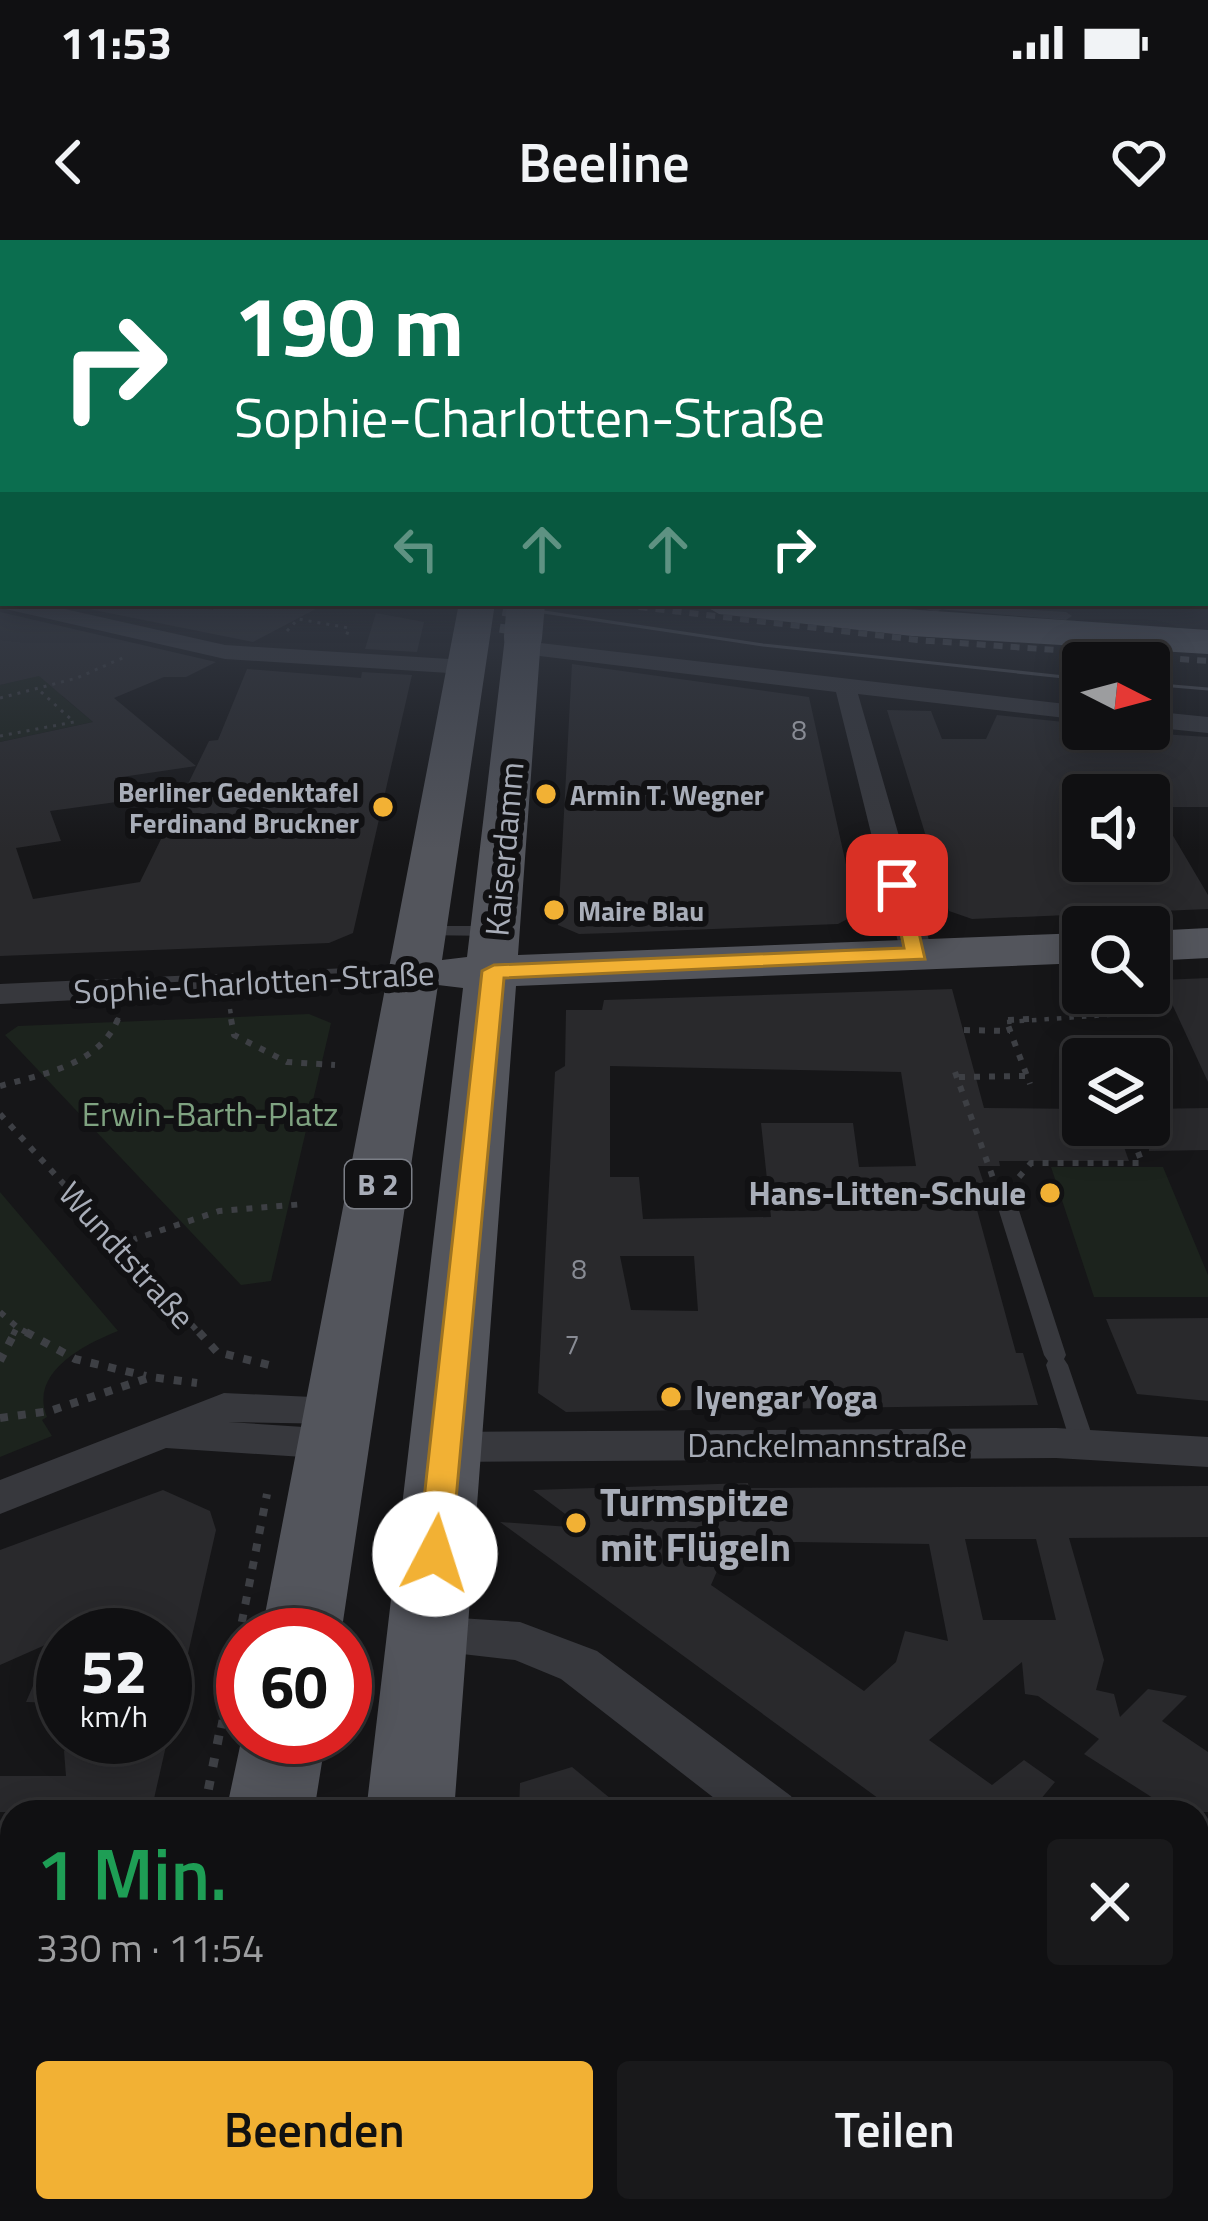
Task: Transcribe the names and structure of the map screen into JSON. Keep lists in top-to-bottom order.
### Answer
{
  "streets": {
    "main road": ["Kaiserdamm", "B 2"],
    "street": ["Sophie-Charlotten-Straße", "Danckelmannstraße"],
    "path": ["Wundtstraße"]
  },
  "crossings": [
    ["Kaiserdamm", "Sophie-Charlotten-Straße"],
    ["Kaiserdamm", "Danckelmannstraße"]
  ],
  "parks": ["Erwin-Barth-Platz"],
  "places": [
    "Armin T. Wegner",
    "Berliner Gedenktafel Ferdinand Bruckner",
    "Maire Blau",
    "Hans-Litten-Schule",
    "Iyengar Yoga",
    "Turmspitze mit Flügeln"
  ],
  "house_numbers": ["8", "8", "7"],
  "north": "right",
  "page": {
    "status": "11:53",
    "header": "Beeline",
    "turn": ["190 m", "Sophie-Charlotten-Straße"],
    "speed": "52 km/h",
    "limit": "60",
    "heading": ["1 Min.", "330 m · 11:54"],
    "buttons": ["Beenden", "Teilen"]
  }
}
